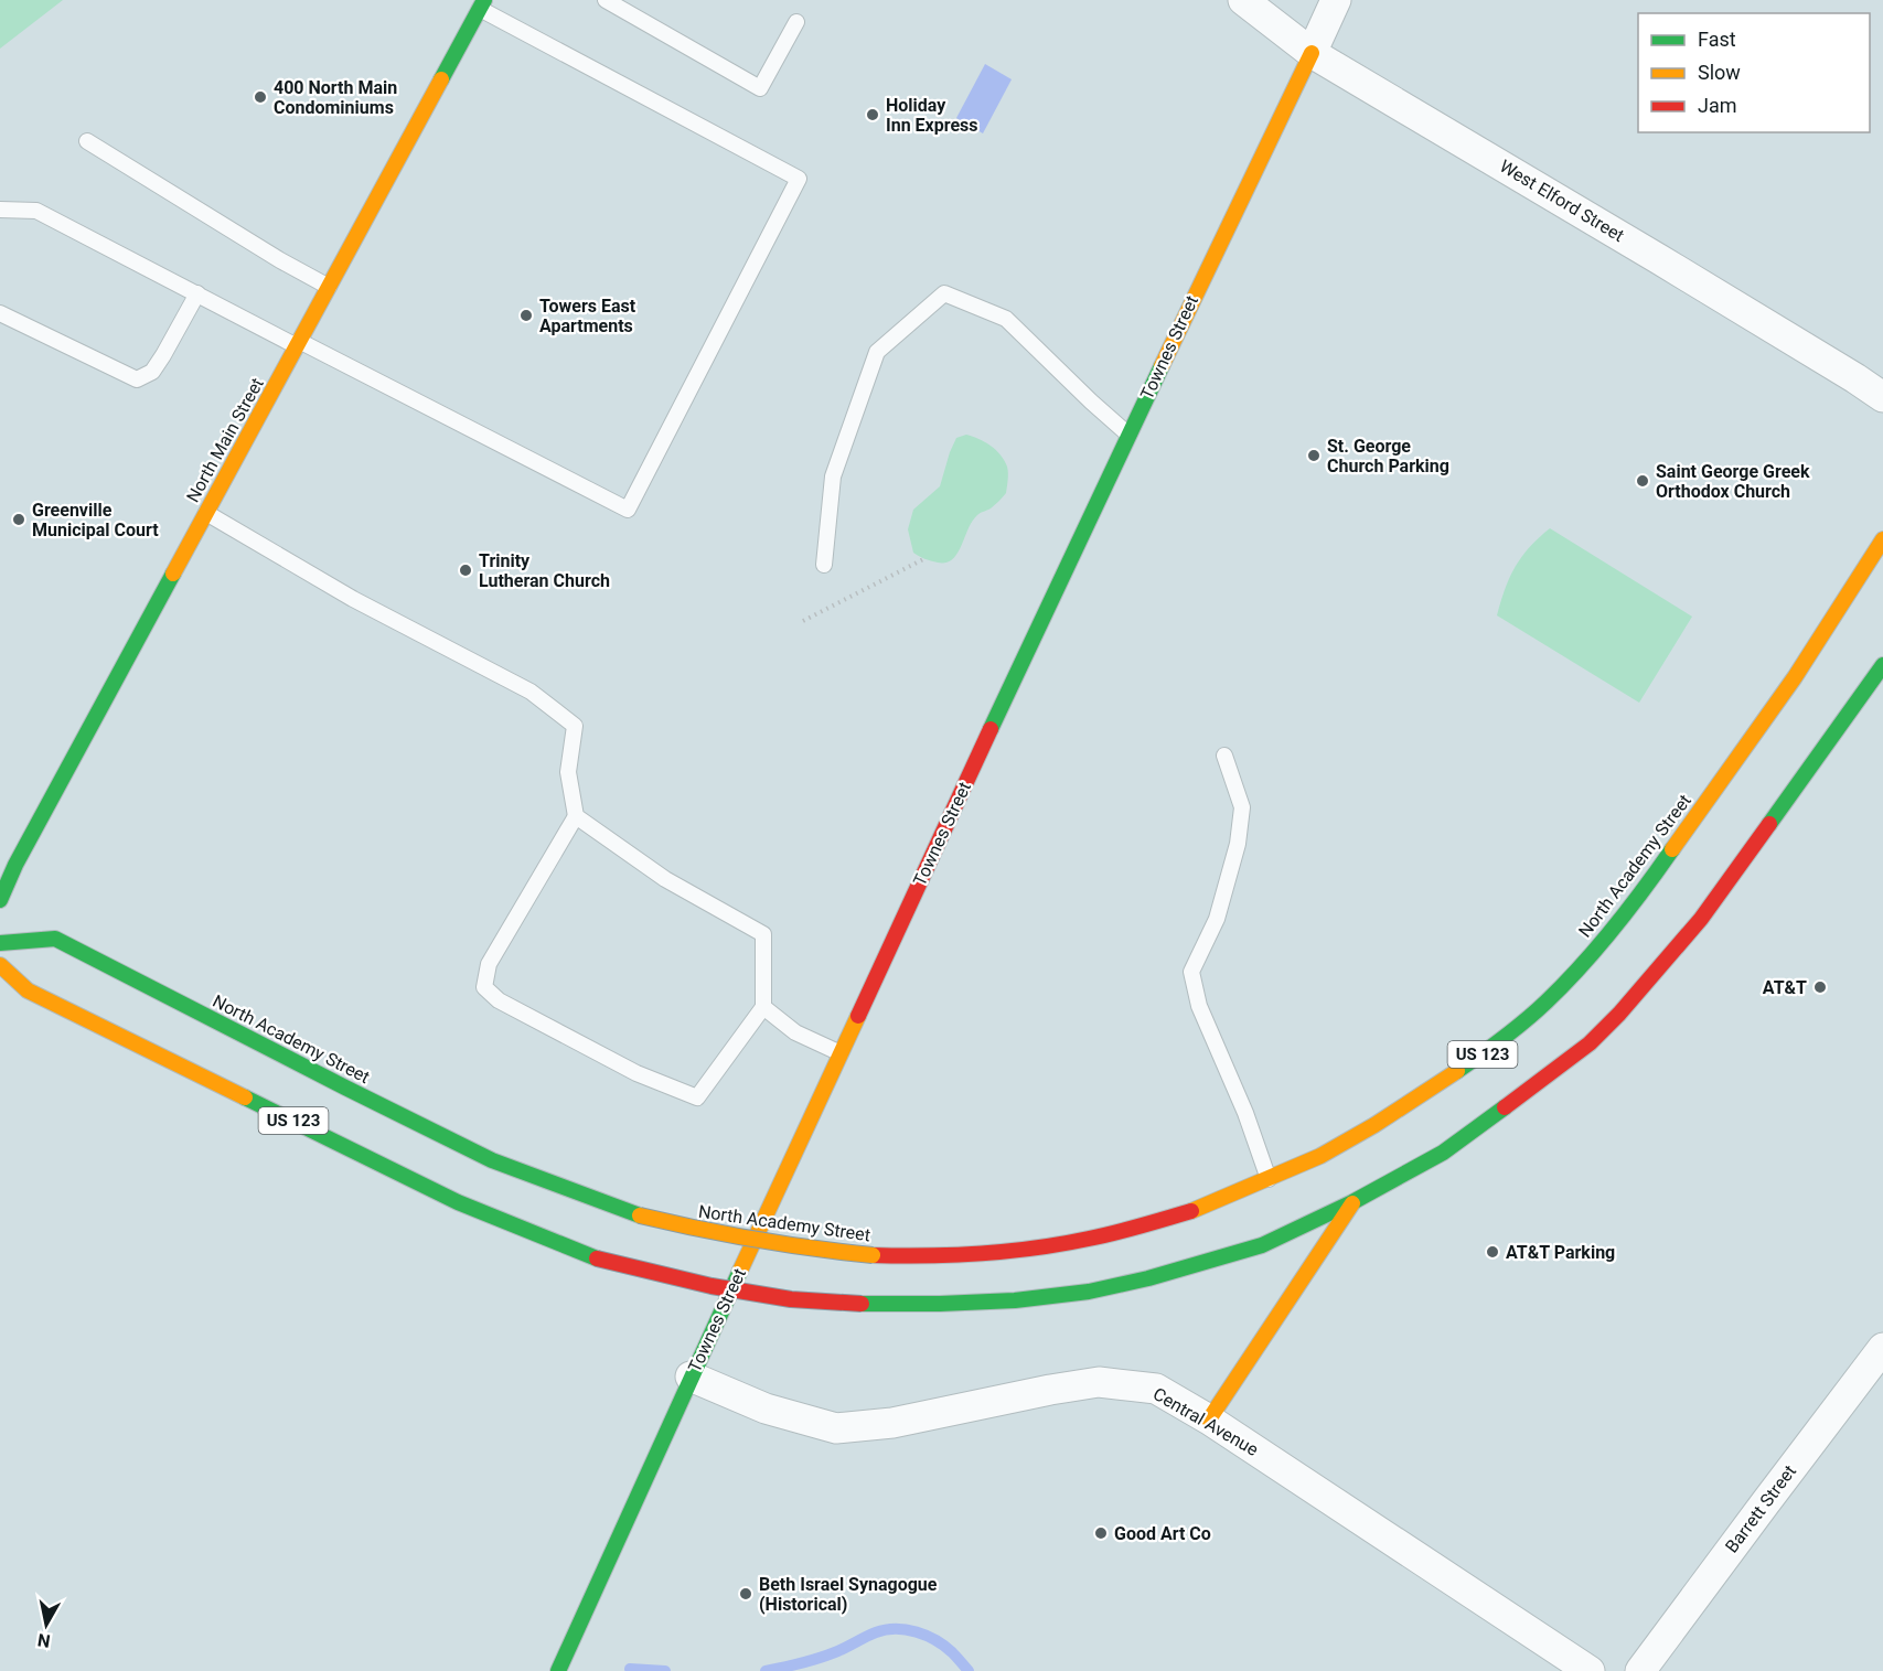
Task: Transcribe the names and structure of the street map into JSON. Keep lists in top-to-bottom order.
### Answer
{
  "streets": {
    "main road": [
      "Townes Street",
      "North Main Street",
      "North Academy Street",
      "US 123"
    ],
    "street": ["West Elford Street", "Central Avenue", "Barrett Street"]
  },
  "crossings": [
    ["West Elford Street", "Townes Street"],
    ["Townes Street", "Central Avenue"]
  ],
  "places": [
    "400 North Main Condominiums",
    "Holiday Inn Express",
    "Towers East Apartments",
    "St. George Church Parking",
    "Saint George Greek Orthodox Church",
    "Greenville Municipal Court",
    "Trinity Lutheran Church",
    "AT&T",
    "AT&T Parking",
    "Good Art Co",
    "Beth Israel Synagogue (Historical)"
  ],
  "legend": ["Fast", "Slow", "Jam"],
  "north": "bottom"
}
